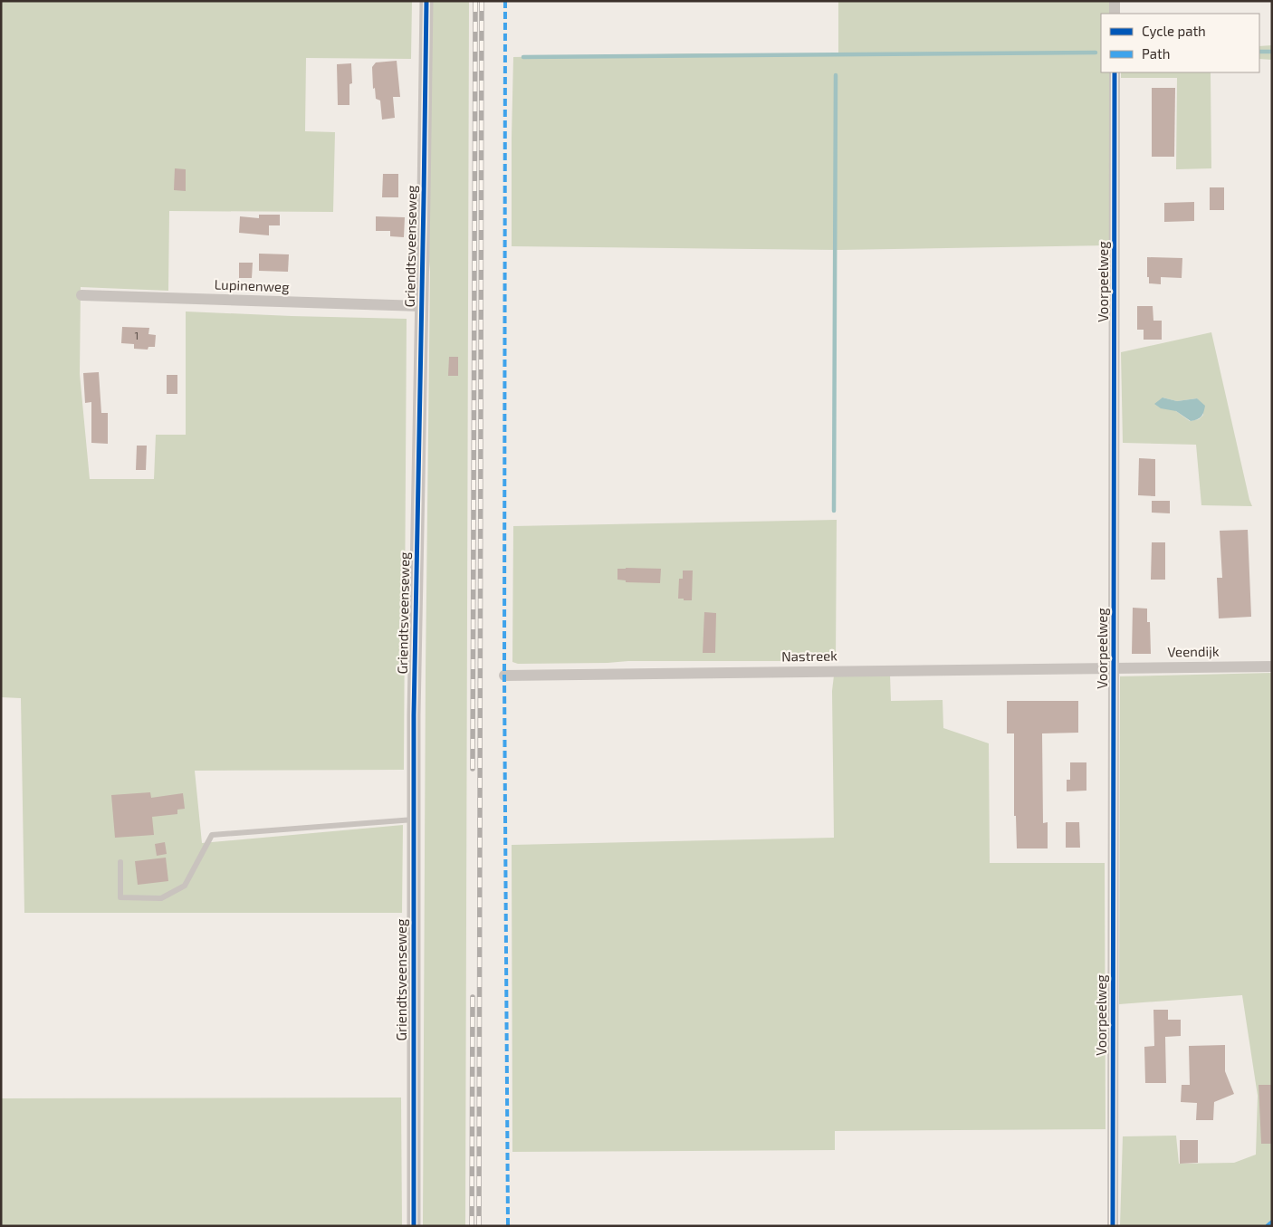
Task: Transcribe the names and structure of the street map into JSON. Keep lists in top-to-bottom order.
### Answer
{
  "streets": {
    "street": [
      "Griendtsveenseweg",
      "Voorpeelweg",
      "Lupinenweg",
      "Veendijk",
      "Nastreek"
    ]
  },
  "crossings": [
    ["Griendtsveenseweg", "Lupinenweg"],
    ["Voorpeelweg", "Veendijk"],
    ["Voorpeelweg", "Nastreek"],
    ["Veendijk", "Nastreek"]
  ],
  "house_numbers": ["1"],
  "legend": ["Cycle path", "Path"]
}
